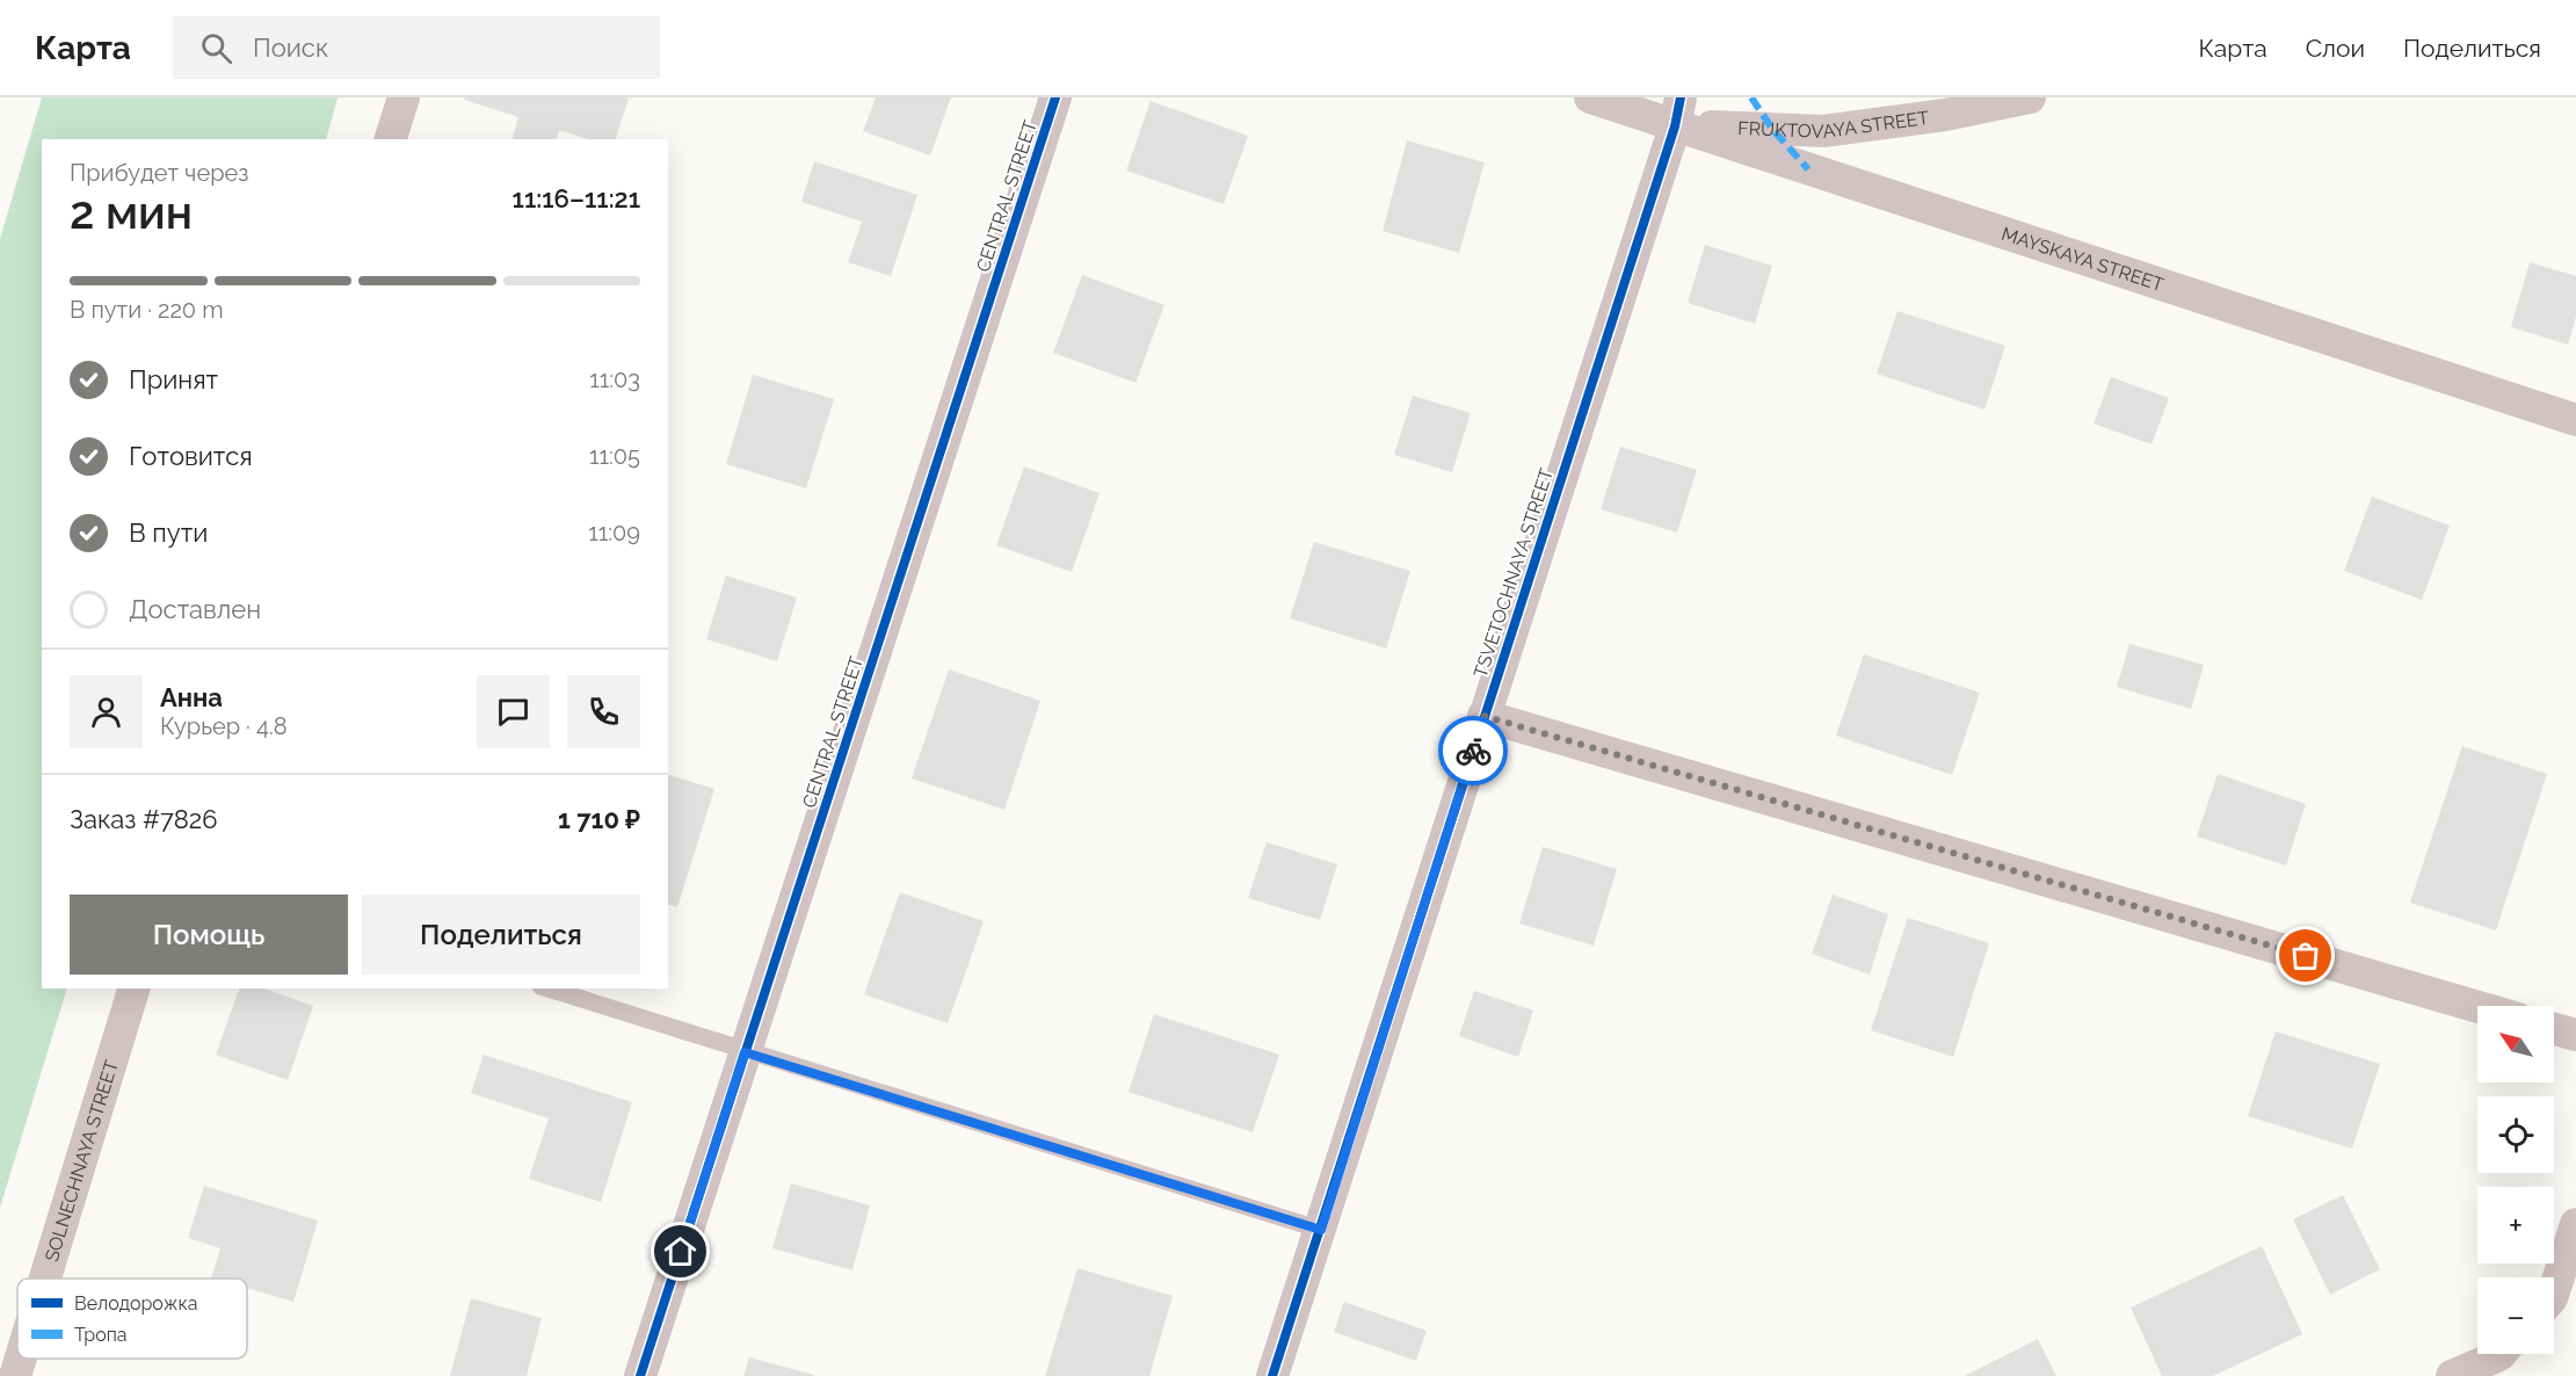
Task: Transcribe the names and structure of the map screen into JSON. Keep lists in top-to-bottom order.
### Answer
{
  "streets": {
    "street": [
      "FRUKTOVAYA STREET",
      "CENTRAL STREET",
      "MAYSKAYA STREET",
      "TSVETOCHNAYA STREET",
      "SOLNECHNAYA STREET"
    ]
  },
  "crossings": [
    ["FRUKTOVAYA STREET", "MAYSKAYA STREET"],
    ["FRUKTOVAYA STREET", "TSVETOCHNAYA STREET"],
    ["MAYSKAYA STREET", "TSVETOCHNAYA STREET"]
  ],
  "legend": ["Велодорожка", "Тропа"],
  "north": "top left",
  "page": {
    "header": "Карта",
    "search": "Поиск",
    "nav": ["Карта", "Слои", "Поделиться"],
    "heading": ["2 мин", "Прибудет через", "11:16–11:21"],
    "panel": [
      "Анна",
      "Курьер · 4.8",
      "Заказ #7826",
      "1 710 ₽"
    ],
    "bar": "В пути · 220 m",
    "list": [
      ["Принят", "11:03"],
      ["Готовится", "11:05"],
      ["В пути", "11:09"],
      "Доставлен"
    ],
    "buttons": ["Помощь", "Поделиться"],
    "map_buttons": ["+", "−"]
  }
}
